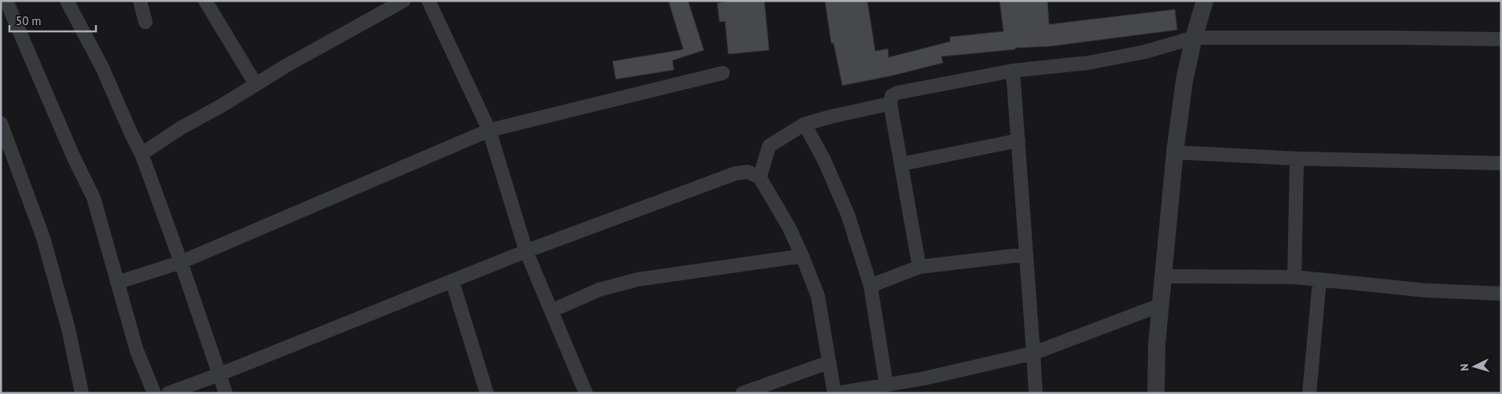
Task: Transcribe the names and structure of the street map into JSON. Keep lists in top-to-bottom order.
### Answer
{
  "scale_bar": "50 m",
  "north": "left"
}
